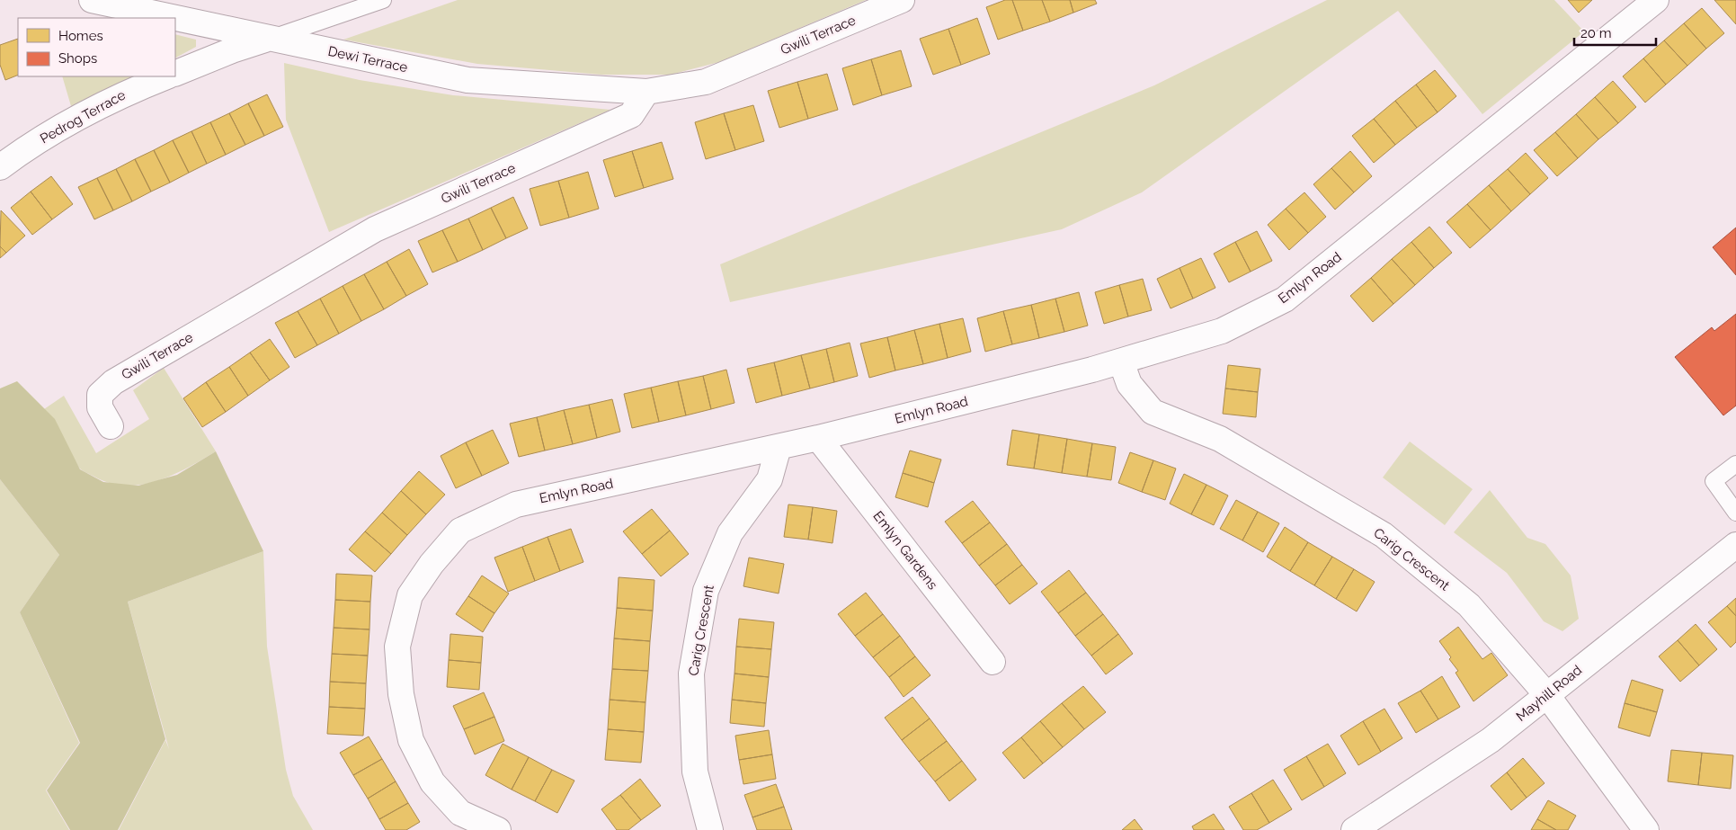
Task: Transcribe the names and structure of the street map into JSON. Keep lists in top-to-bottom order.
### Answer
{
  "streets": {
    "street": [
      "Gwili Terrace",
      "Dewi Terrace",
      "Pedrog Terrace",
      "Emlyn Road",
      "Emlyn Gardens",
      "Carig Crescent",
      "Mayhill Road"
    ]
  },
  "crossings": [
    ["Gwili Terrace", "Dewi Terrace"],
    ["Emlyn Road", "Emlyn Gardens"],
    ["Emlyn Road", "Carig Crescent"],
    ["Carig Crescent", "Mayhill Road"]
  ],
  "legend": ["Homes", "Shops"],
  "scale_bar": "20 m"
}
